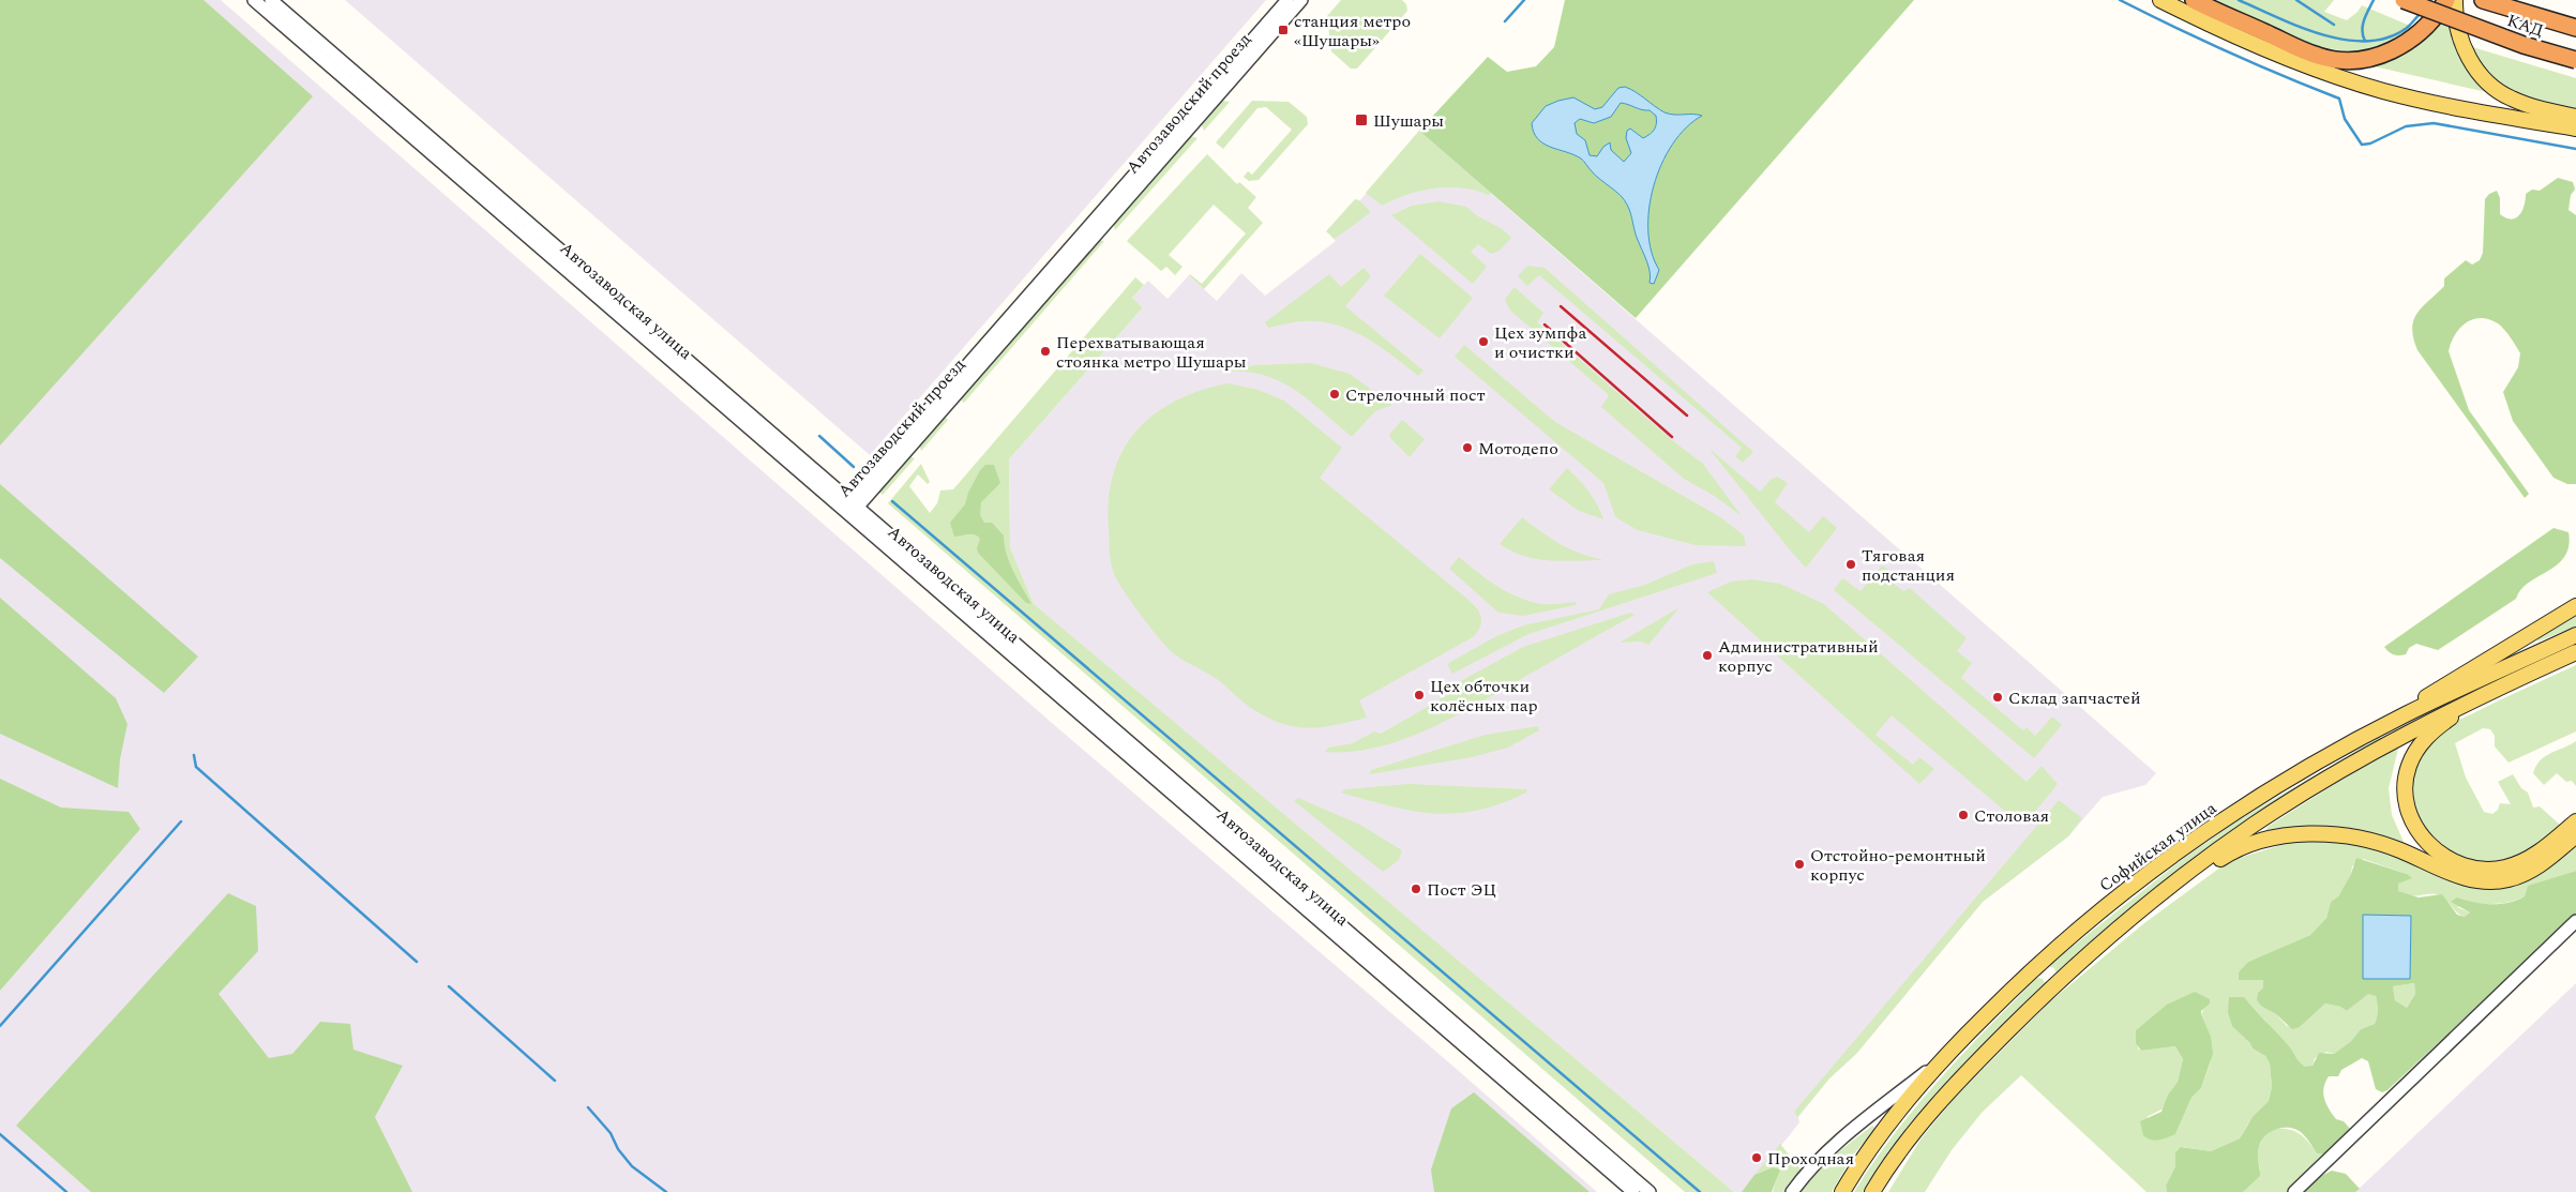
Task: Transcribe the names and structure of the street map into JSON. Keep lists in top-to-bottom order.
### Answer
{
  "streets": {
    "highway": ["КАД"],
    "main road": ["Софийская улица"],
    "street": ["Автозаводский проезд", "Автозаводская улица"]
  },
  "crossings": [
    ["Автозаводский проезд", "Автозаводская улица"]
  ],
  "places": {
    "transit": ["станция метро «Шушары»", "Шушары"],
    "other": [
      "Цех зумпфа и очистки",
      "Перехватывающая стоянка метро Шушары",
      "Стрелочный пост",
      "Мотодепо",
      "Тяговая подстанция",
      "Административный корпус",
      "Цех обточки колёсных пар",
      "Склад запчастей",
      "Столовая",
      "Отстойно-ремонтный корпус",
      "Пост ЭЦ",
      "Проходная"
    ]
  }
}
